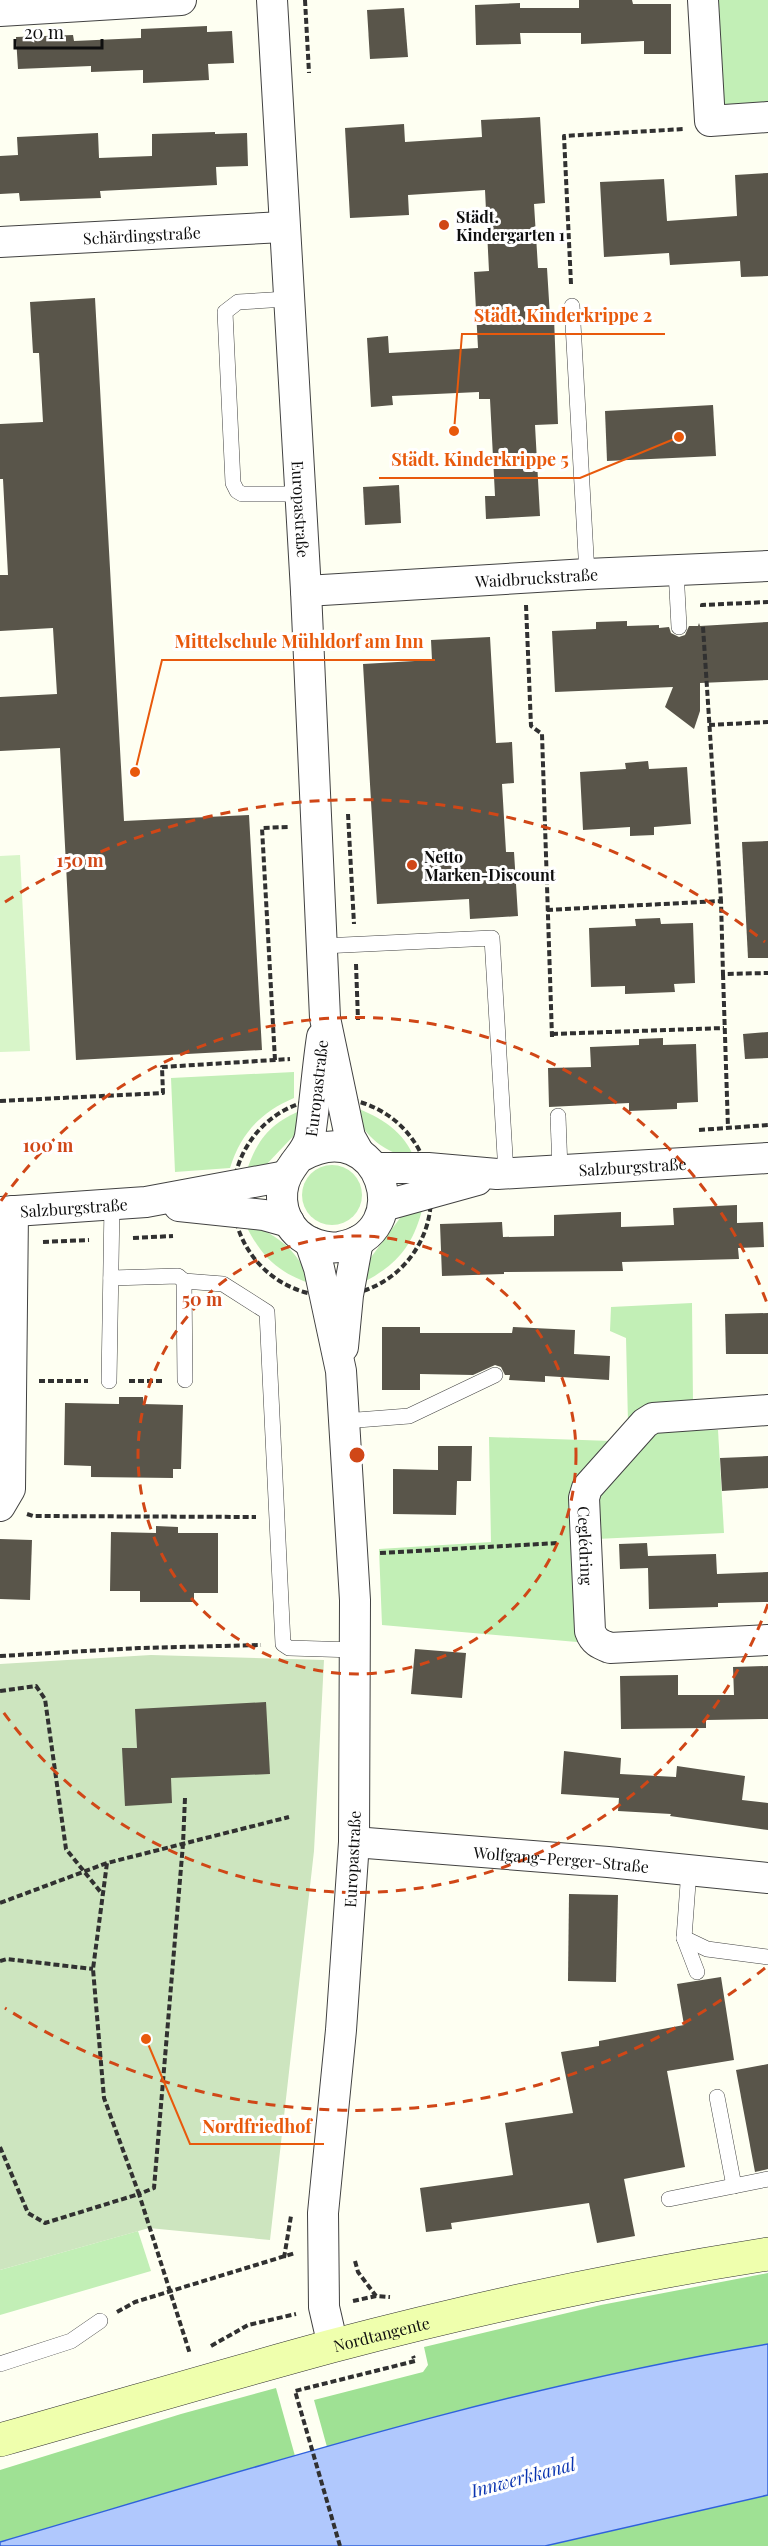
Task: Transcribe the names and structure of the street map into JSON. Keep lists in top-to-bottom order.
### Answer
{
  "streets": {
    "main road": ["Nordtangente"],
    "street": [
      "Schärdingstraße",
      "Europastraße",
      "Waidbruckstraße",
      "Salzburgstraße",
      "Ceglédring",
      "Wolfgang-Perger-Straße"
    ]
  },
  "crossings": [
    ["Schärdingstraße", "Europastraße"],
    ["Europastraße", "Waidbruckstraße"],
    ["Europastraße", "Salzburgstraße"],
    ["Europastraße", "Wolfgang-Perger-Straße"],
    ["Europastraße", "Nordtangente"]
  ],
  "water": ["Innwerkkanal"],
  "places": [
    "Städt. Kindergarten 1",
    "Städt. Kinderkrippe 2",
    "Städt. Kinderkrippe 5",
    "Mittelschule Mühldorf am Inn",
    "Netto Marken-Discount",
    "Nordfriedhof"
  ],
  "scale_bar": "20 m",
  "rings": ["150 m", "100 m", "50 m"]
}
